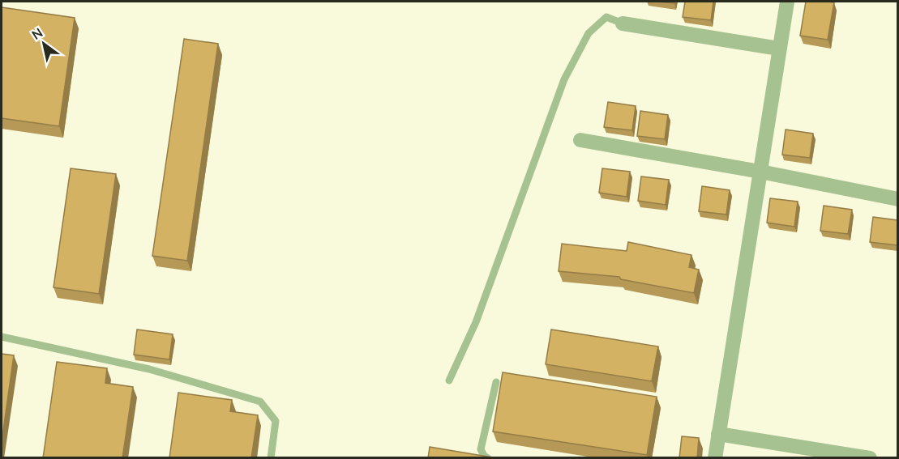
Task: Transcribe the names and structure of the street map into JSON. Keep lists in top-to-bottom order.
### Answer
{
  "north": "top left"
}
